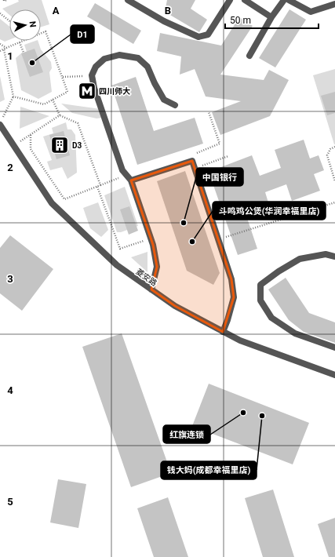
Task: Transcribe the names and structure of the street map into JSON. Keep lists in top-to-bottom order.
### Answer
{
  "streets": {
    "street": ["菱安路"]
  },
  "places": {
    "other": [
      "D1",
      "中国银行",
      "斗鸣鸡公煲(华润幸福里店)",
      "红旗连锁",
      "钱大妈(成都幸福里店)"
    ],
    "metro station": ["四川师大"],
    "building": ["D3"]
  },
  "scale_bar": "50 m",
  "north": "right",
  "grid": {
    "columns": ["A", "B"],
    "rows": [
      "1",
      "2",
      "3",
      "4",
      "5"
    ]
  }
}
